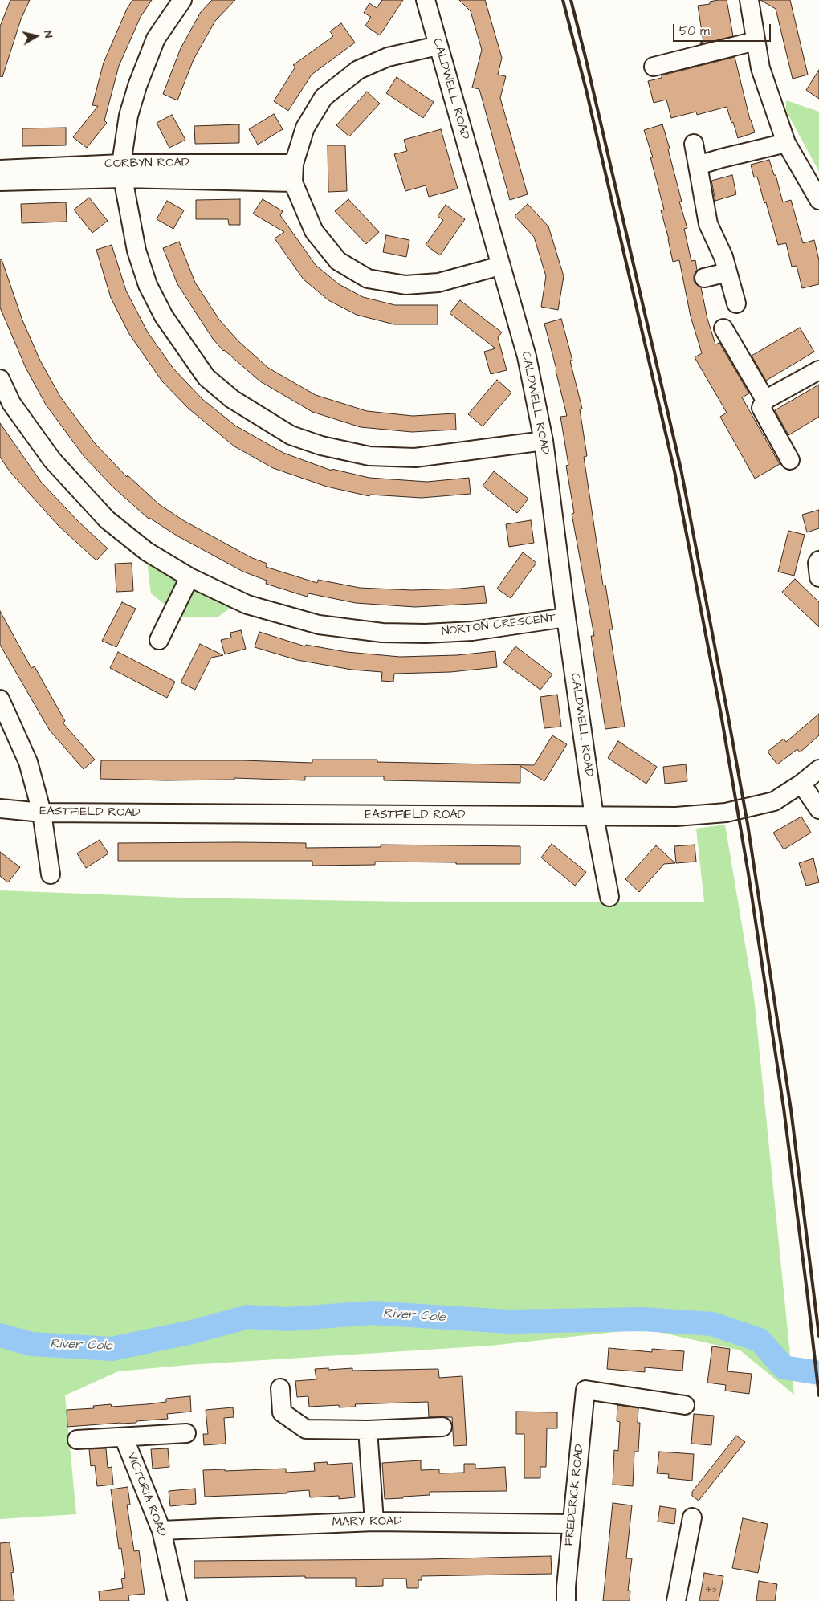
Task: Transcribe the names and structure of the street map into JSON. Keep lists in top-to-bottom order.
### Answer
{
  "streets": {
    "street": [
      "CALDWELL ROAD",
      "CORBYN ROAD",
      "NORTON CRESCENT",
      "EASTFIELD ROAD",
      "VICTORIA ROAD",
      "FREDERICK ROAD",
      "MARY ROAD"
    ]
  },
  "crossings": [
    ["CALDWELL ROAD", "NORTON CRESCENT"],
    ["CALDWELL ROAD", "EASTFIELD ROAD"],
    ["VICTORIA ROAD", "MARY ROAD"],
    ["FREDERICK ROAD", "MARY ROAD"]
  ],
  "water": ["River Cole"],
  "house_numbers": ["43"],
  "scale_bar": "50 m",
  "north": "right"
}
